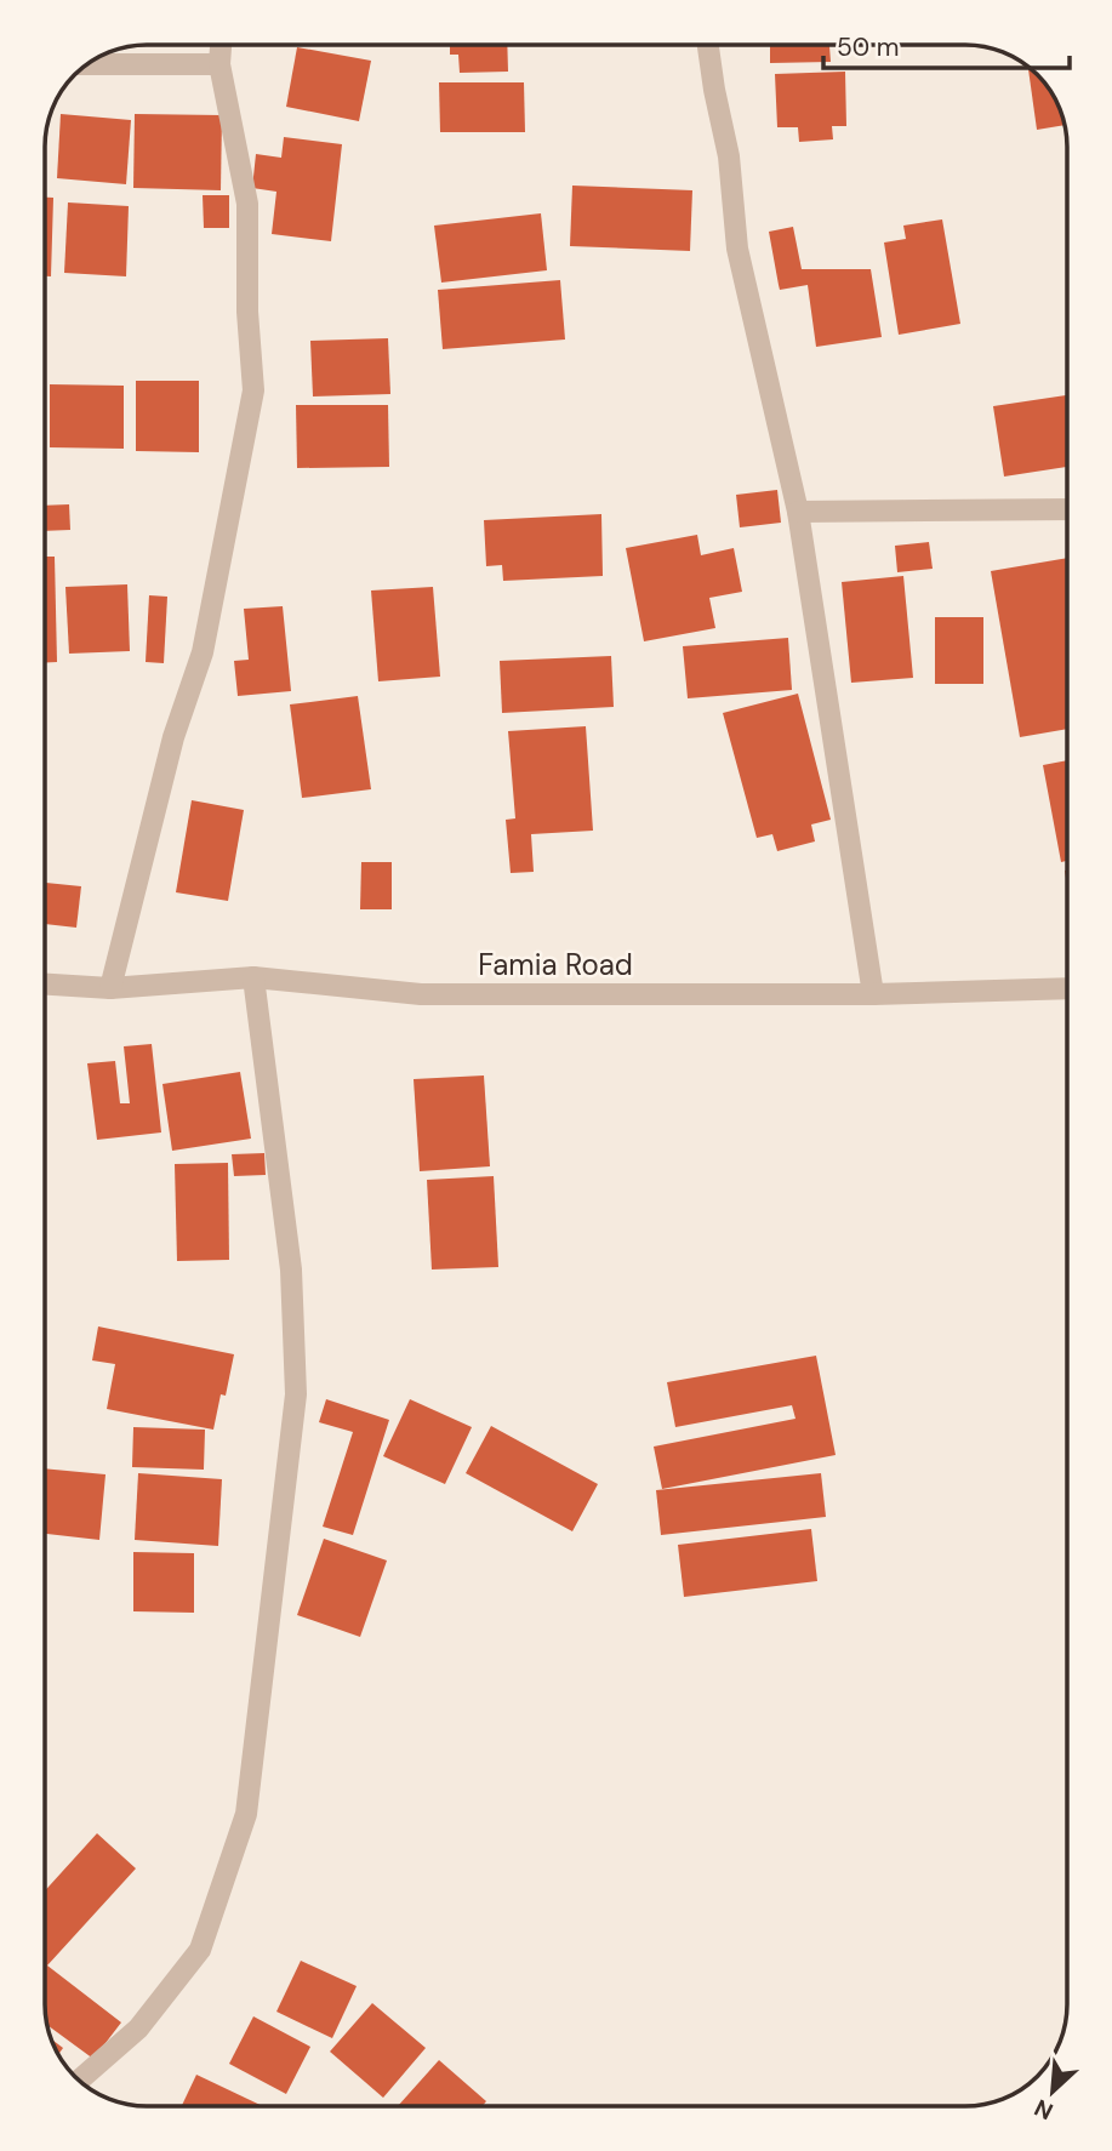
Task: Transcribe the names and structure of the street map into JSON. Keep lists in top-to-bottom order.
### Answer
{
  "streets": {
    "street": ["Famia Road"]
  },
  "scale_bar": "50 m",
  "north": "bottom left"
}
